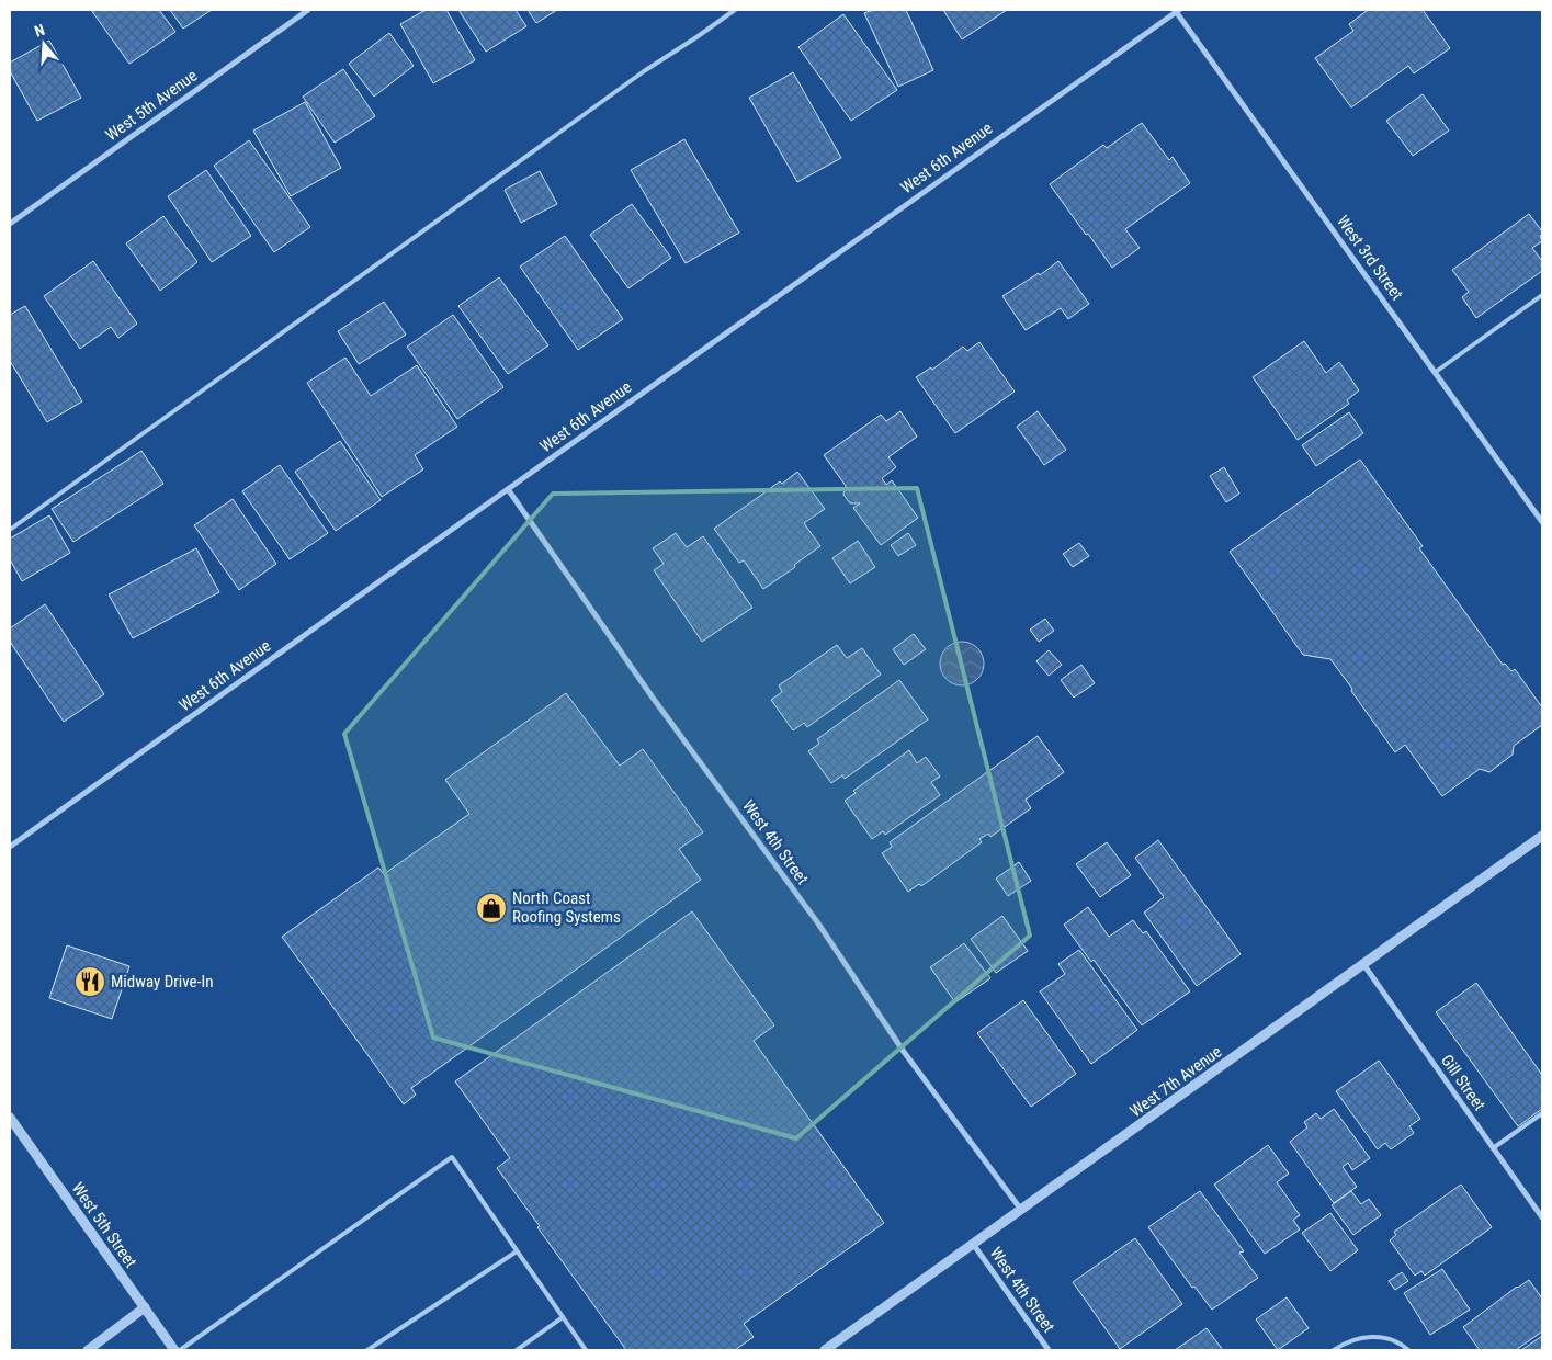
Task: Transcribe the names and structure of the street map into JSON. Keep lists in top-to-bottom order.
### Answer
{
  "streets": {
    "street": [
      "West 5th Avenue",
      "West 6th Avenue",
      "West 3rd Street",
      "West 4th Street",
      "West 7th Avenue",
      "Gill Street",
      "West 5th Street"
    ]
  },
  "crossings": [
    ["West 6th Avenue", "West 3rd Street"],
    ["West 6th Avenue", "West 4th Street"],
    ["West 4th Street", "West 7th Avenue"],
    ["West 7th Avenue", "Gill Street"]
  ],
  "places": {
    "shop": ["North Coast Roofing Systems"],
    "restaurant": ["Midway Drive-In"]
  },
  "north": "top"
}
